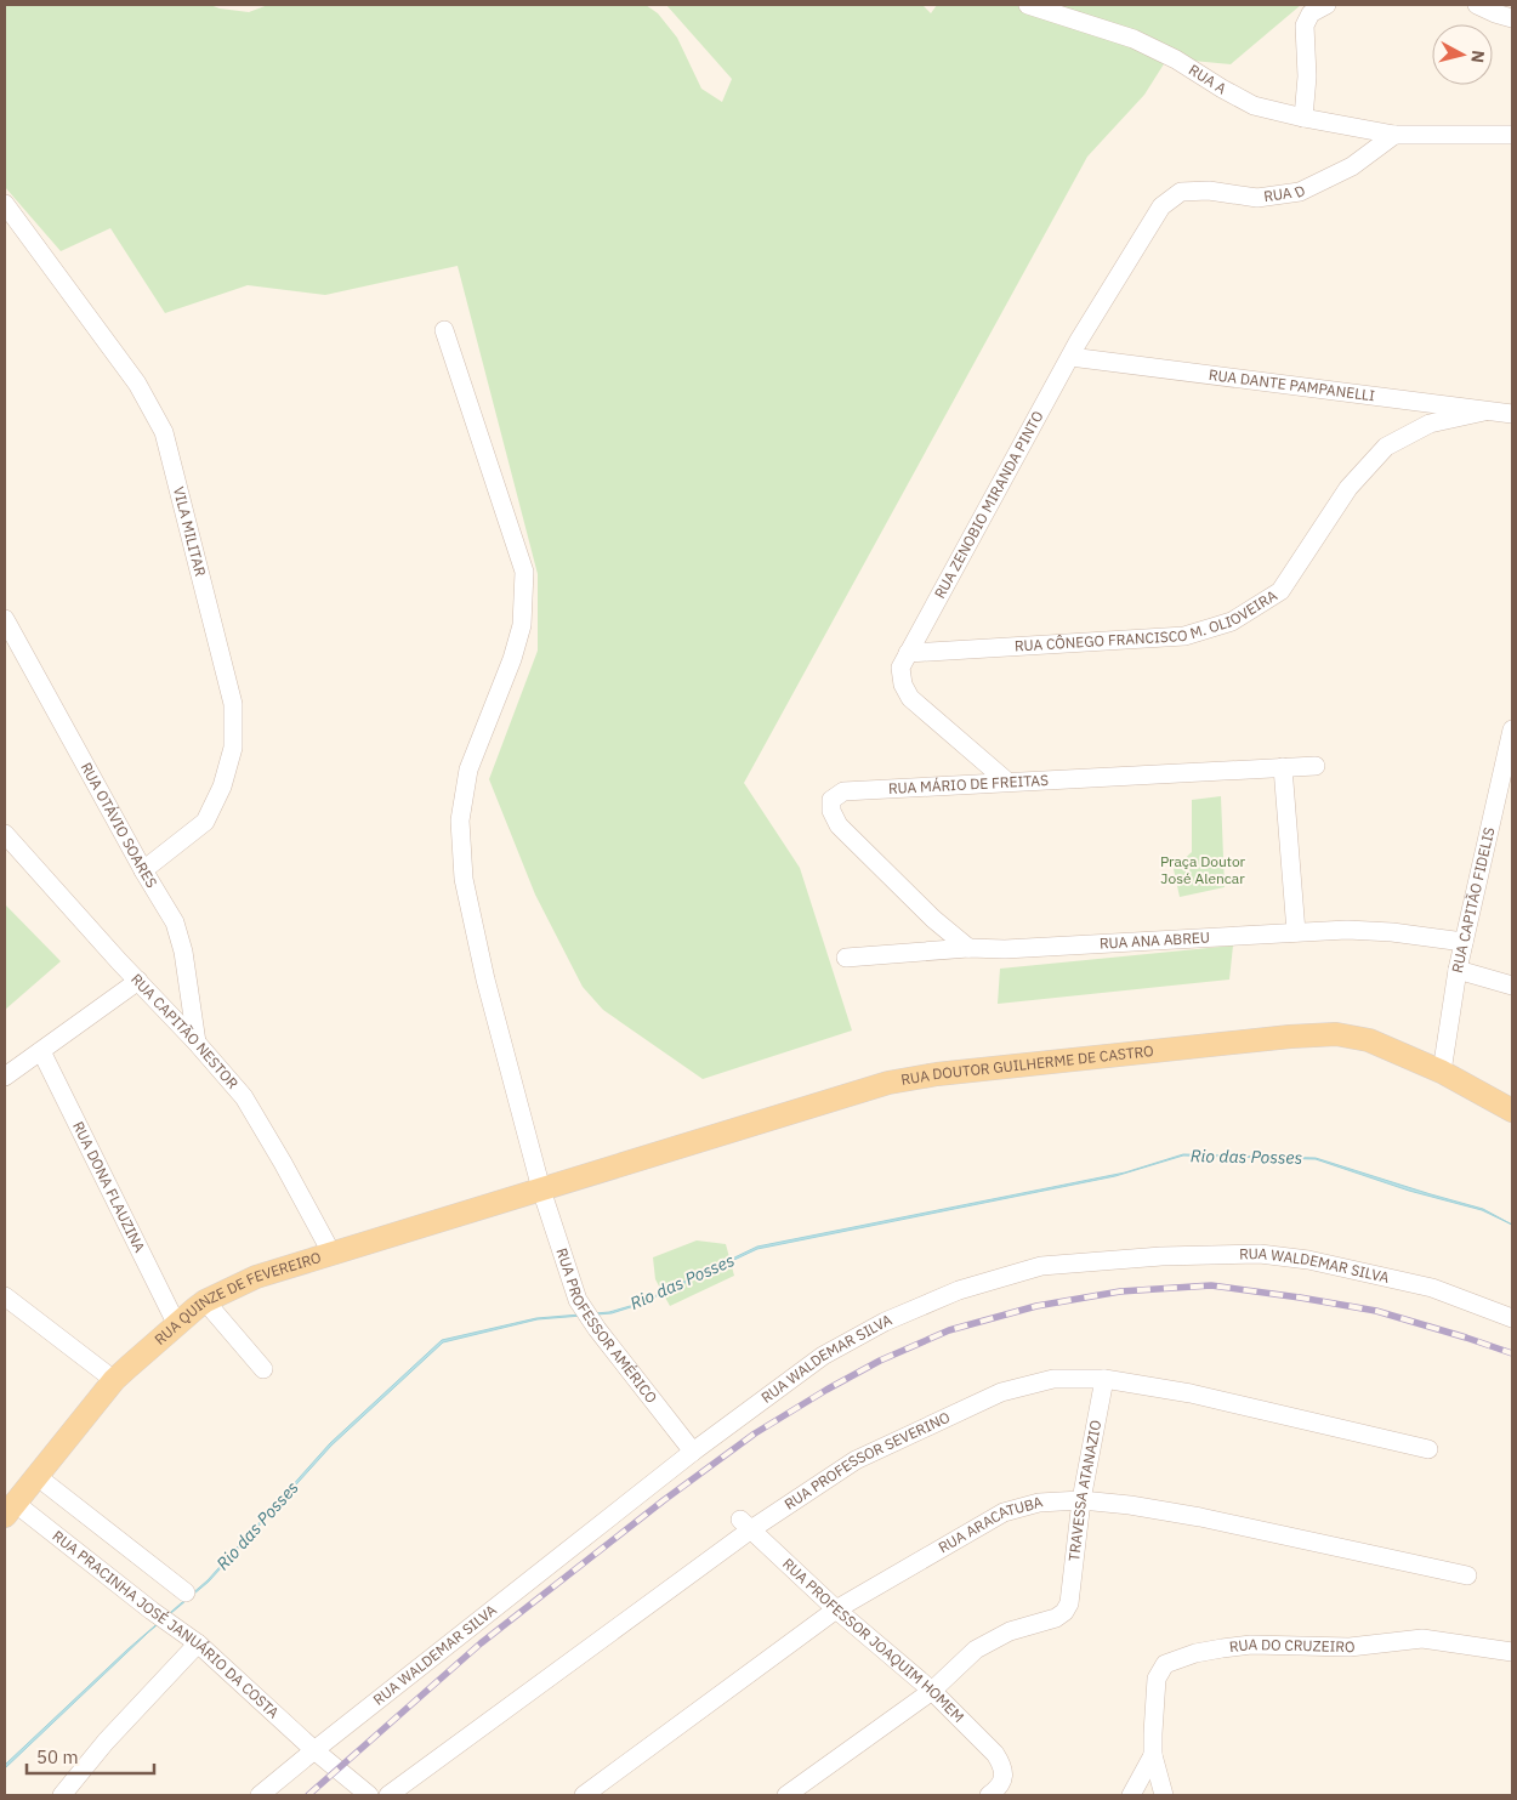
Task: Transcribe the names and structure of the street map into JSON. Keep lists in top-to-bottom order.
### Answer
{
  "streets": {
    "main road": ["RUA DOUTOR GUILHERME DE CASTRO", "RUA QUINZE DE FEVEREIRO"],
    "street": [
      "RUA A",
      "RUA D",
      "RUA DANTE PAMPANELLI",
      "RUA ZENOBIO MIRANDA PINTO",
      "VILA MILITAR",
      "RUA CÔNEGO FRANCISCO M. OLIOVEIRA",
      "RUA MÁRIO DE FREITAS",
      "RUA OTÁVIO SOARES",
      "RUA CAPITÃO FIDELIS",
      "RUA ANA ABREU",
      "RUA CAPITÃO NESTOR",
      "RUA DONA FLAUZINA",
      "RUA WALDEMAR SILVA",
      "RUA PROFESSOR AMÉRICO",
      "RUA PROFESSOR SEVERINO",
      "TRAVESSA ATANAZIO",
      "RUA ARACATUBA",
      "RUA PRACINHA JOSÉ JANUÁRIO DA COSTA",
      "RUA PROFESSOR JOAQUIM HOMEM",
      "RUA DO CRUZEIRO"
    ]
  },
  "crossings": [
    ["RUA A", "RUA D"],
    ["RUA D", "RUA ZENOBIO MIRANDA PINTO"],
    ["RUA DANTE PAMPANELLI", "RUA ZENOBIO MIRANDA PINTO"],
    ["RUA DANTE PAMPANELLI", "RUA CÔNEGO FRANCISCO M. OLIOVEIRA"],
    ["RUA ZENOBIO MIRANDA PINTO", "RUA CÔNEGO FRANCISCO M. OLIOVEIRA"],
    ["RUA ZENOBIO MIRANDA PINTO", "RUA MÁRIO DE FREITAS"],
    ["VILA MILITAR", "RUA OTÁVIO SOARES"],
    ["RUA MÁRIO DE FREITAS", "RUA ANA ABREU"],
    ["RUA OTÁVIO SOARES", "RUA CAPITÃO NESTOR"],
    ["RUA CAPITÃO FIDELIS", "RUA ANA ABREU"],
    ["RUA CAPITÃO FIDELIS", "RUA DOUTOR GUILHERME DE CASTRO"],
    ["RUA CAPITÃO NESTOR", "RUA QUINZE DE FEVEREIRO"],
    ["RUA DOUTOR GUILHERME DE CASTRO", "RUA QUINZE DE FEVEREIRO"],
    ["RUA DOUTOR GUILHERME DE CASTRO", "RUA PROFESSOR AMÉRICO"],
    ["RUA DONA FLAUZINA", "RUA QUINZE DE FEVEREIRO"],
    ["RUA WALDEMAR SILVA", "RUA PROFESSOR AMÉRICO"],
    ["RUA WALDEMAR SILVA", "RUA PRACINHA JOSÉ JANUÁRIO DA COSTA"],
    ["RUA QUINZE DE FEVEREIRO", "RUA PROFESSOR AMÉRICO"],
    ["RUA QUINZE DE FEVEREIRO", "RUA PRACINHA JOSÉ JANUÁRIO DA COSTA"],
    ["RUA PROFESSOR SEVERINO", "TRAVESSA ATANAZIO"],
    ["RUA PROFESSOR SEVERINO", "RUA PROFESSOR JOAQUIM HOMEM"],
    ["TRAVESSA ATANAZIO", "RUA ARACATUBA"],
    ["TRAVESSA ATANAZIO", "RUA PROFESSOR JOAQUIM HOMEM"],
    ["RUA ARACATUBA", "RUA PROFESSOR JOAQUIM HOMEM"]
  ],
  "water": ["Rio das Posses"],
  "parks": ["Praça Doutor José Alencar"],
  "scale_bar": "50 m",
  "north": "right"
}
